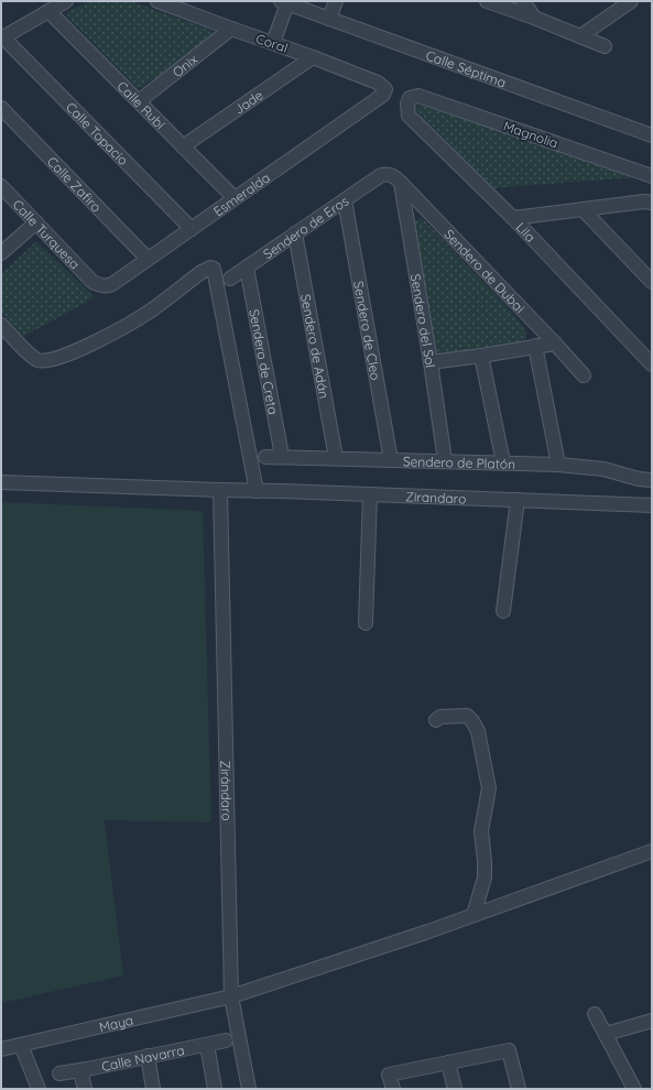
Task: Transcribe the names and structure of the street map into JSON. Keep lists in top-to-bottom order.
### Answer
{
  "streets": {
    "street": [
      "Coral",
      "Onix",
      "Calle Séptima",
      "Jade",
      "Calle Rubí",
      "Calle Topacio",
      "Magnolia",
      "Calle Zafiro",
      "Esmeralda",
      "Sendero de Eros",
      "Lila",
      "Calle Turquesa",
      "Sendero de Dubai",
      "Sendero del Sol",
      "Sendero de Cleo",
      "Sendero de Adán",
      "Sendero de Creta",
      "Sendero de Platón",
      "Zirandaro",
      "Zirándaro",
      "Maya",
      "Calle Navarra"
    ]
  },
  "crossings": [
    ["Coral", "Onix"],
    ["Coral", "Jade"],
    ["Coral", "Esmeralda"],
    ["Onix", "Calle Rubí"],
    ["Jade", "Calle Rubí"],
    ["Calle Rubí", "Esmeralda"],
    ["Calle Topacio", "Esmeralda"],
    ["Magnolia", "Lila"],
    ["Calle Zafiro", "Esmeralda"],
    ["Esmeralda", "Calle Turquesa"],
    ["Sendero de Eros", "Sendero de Dubai"],
    ["Sendero de Eros", "Sendero de Cleo"],
    ["Sendero de Eros", "Sendero de Adán"],
    ["Sendero de Eros", "Sendero de Creta"],
    ["Sendero de Dubai", "Sendero del Sol"],
    ["Sendero del Sol", "Sendero de Platón"],
    ["Sendero de Cleo", "Sendero de Platón"],
    ["Sendero de Adán", "Sendero de Platón"],
    ["Sendero de Creta", "Sendero de Platón"],
    ["Zirandaro", "Zirándaro"],
    ["Zirándaro", "Maya"]
  ]
}
